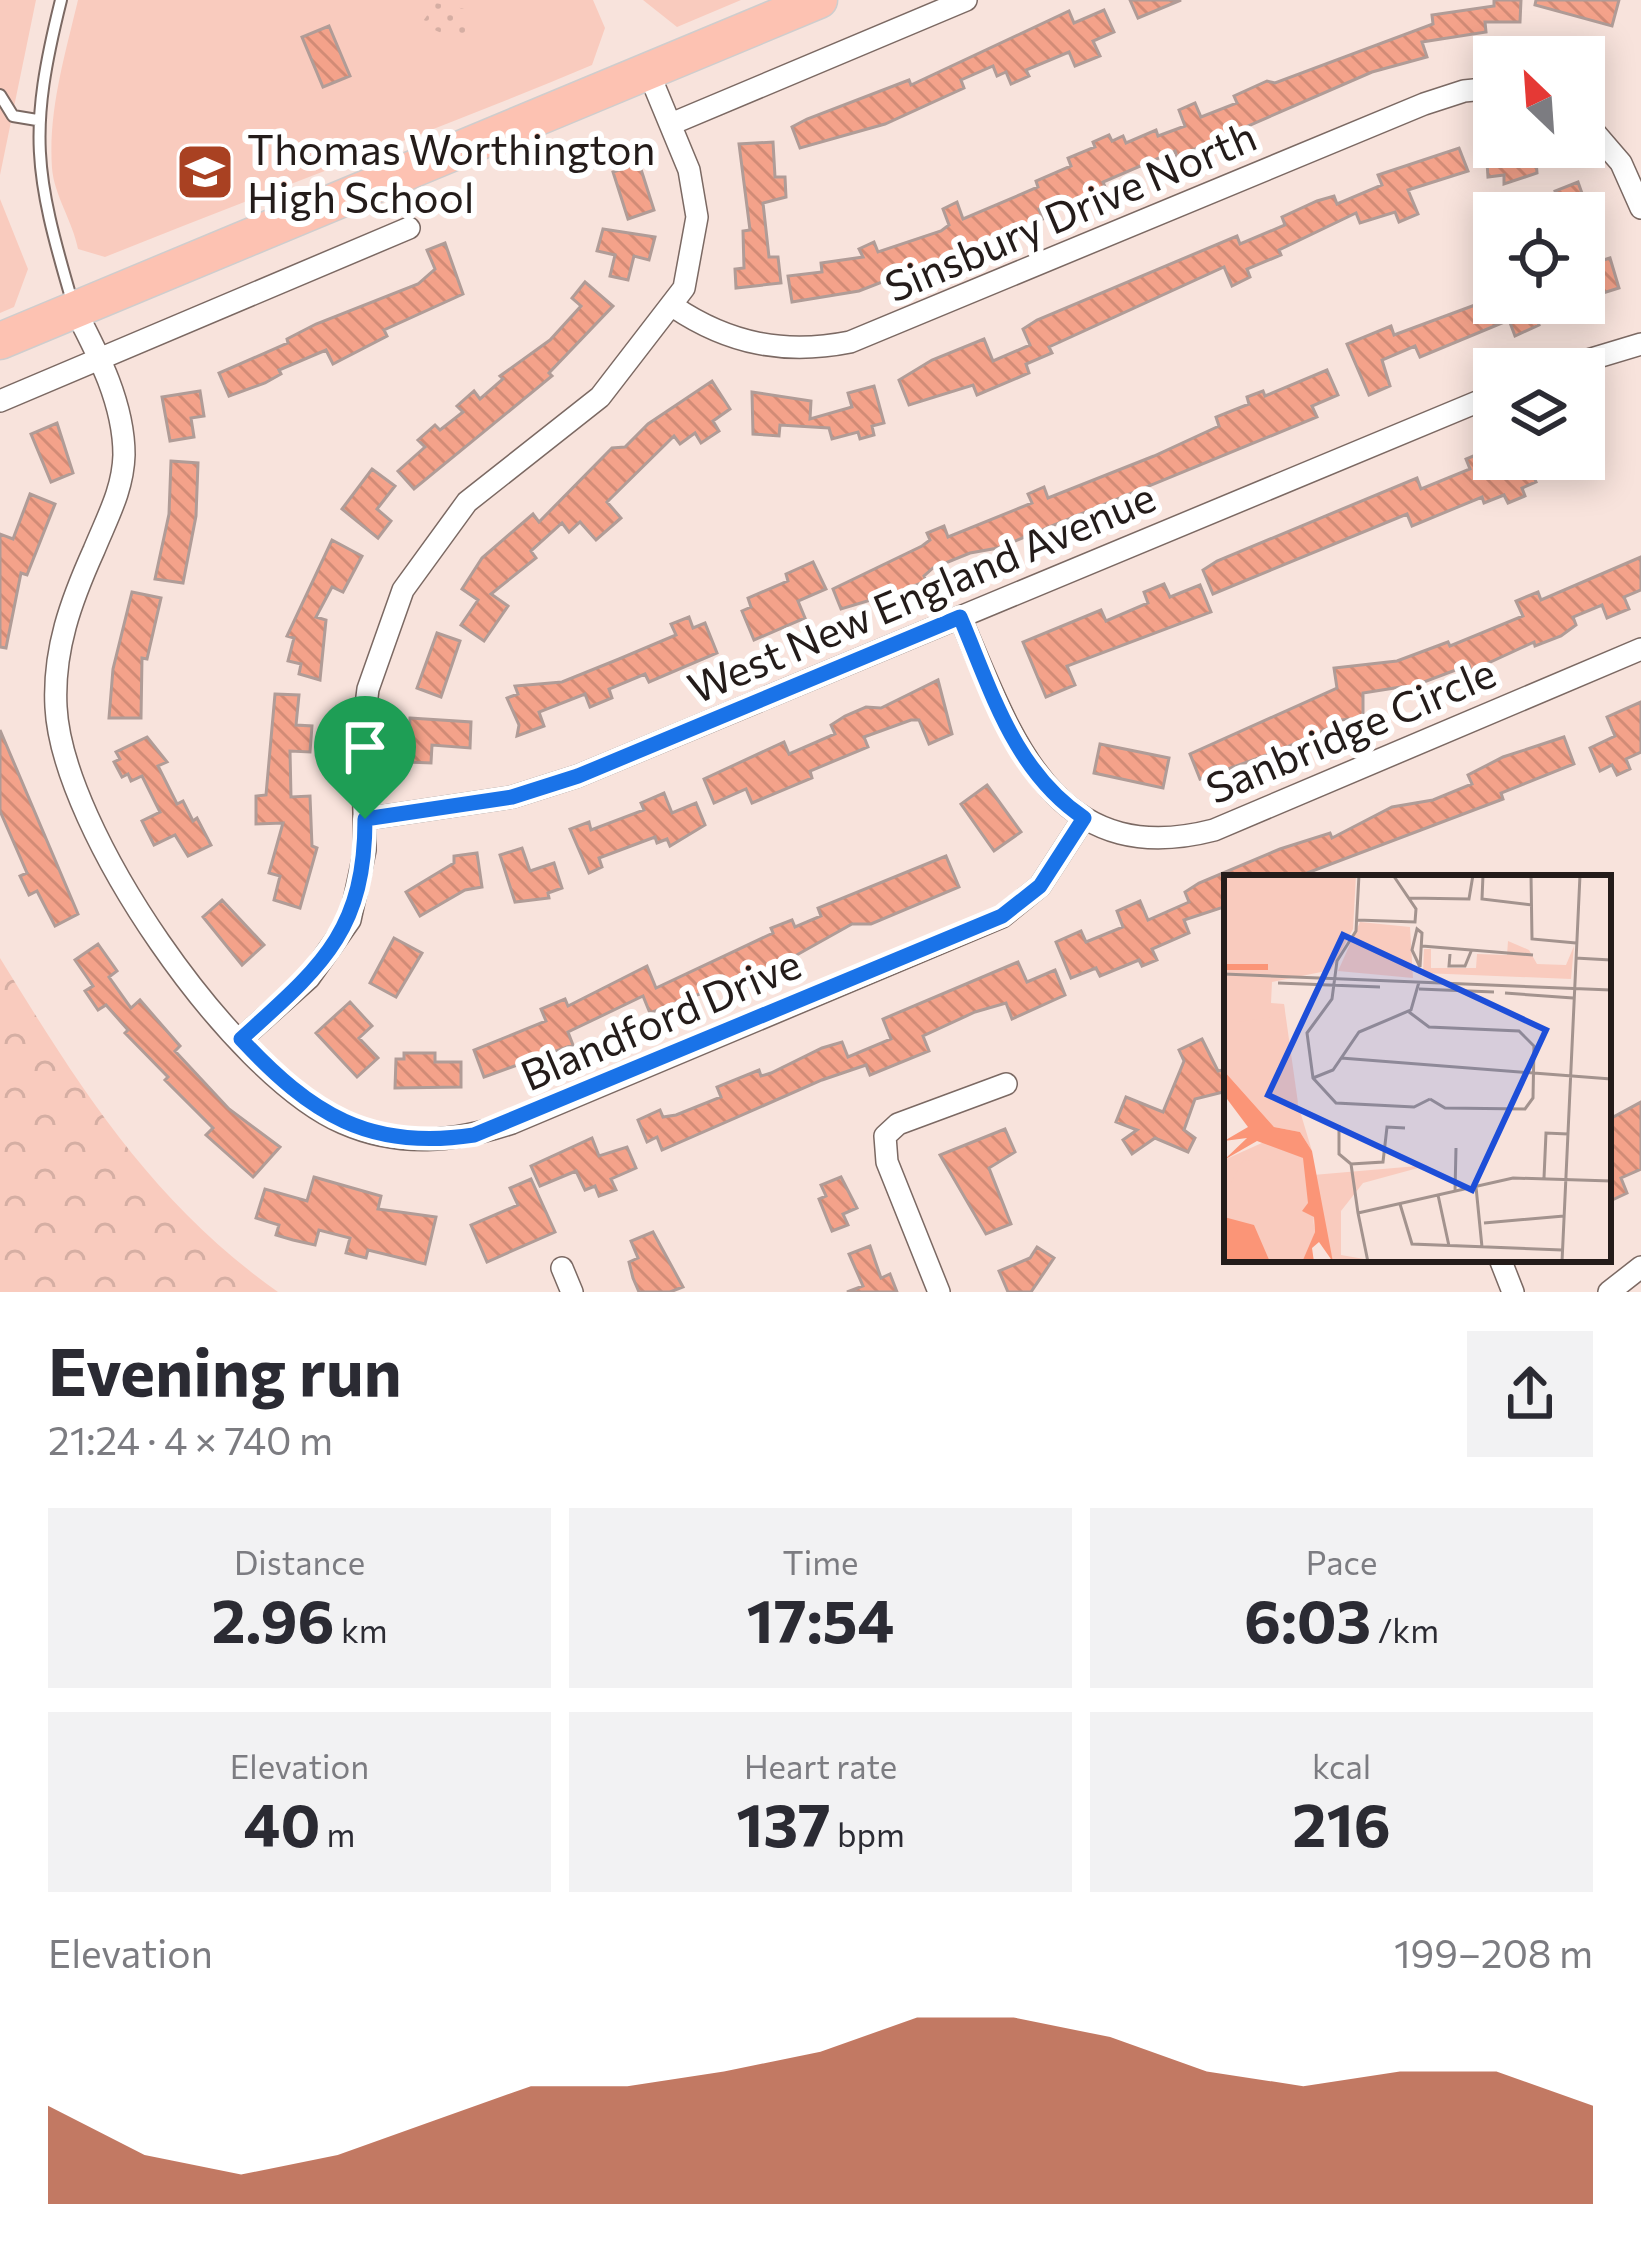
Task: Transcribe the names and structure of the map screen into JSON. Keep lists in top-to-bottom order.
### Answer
{
  "streets": {
    "street": [
      "Sinsbury Drive North",
      "West New England Avenue",
      "Sanbridge Circle",
      "Blandford Drive"
    ]
  },
  "crossings": [
    ["Sanbridge Circle", "Blandford Drive"]
  ],
  "places": {
    "school or university": ["Thomas Worthington High School"]
  },
  "north": "top left",
  "page": {
    "heading": ["Evening run", "21:24 · 4 × 740 m"],
    "stats": [
      ["Distance", "2.96 km"],
      ["Time", "17:54"],
      ["Pace", "6:03 /km"],
      ["Elevation", "40 m"],
      ["Heart rate", "137 bpm"],
      ["kcal", "216"]
    ],
    "chart": ["Elevation", "199–208 m"]
  }
}
